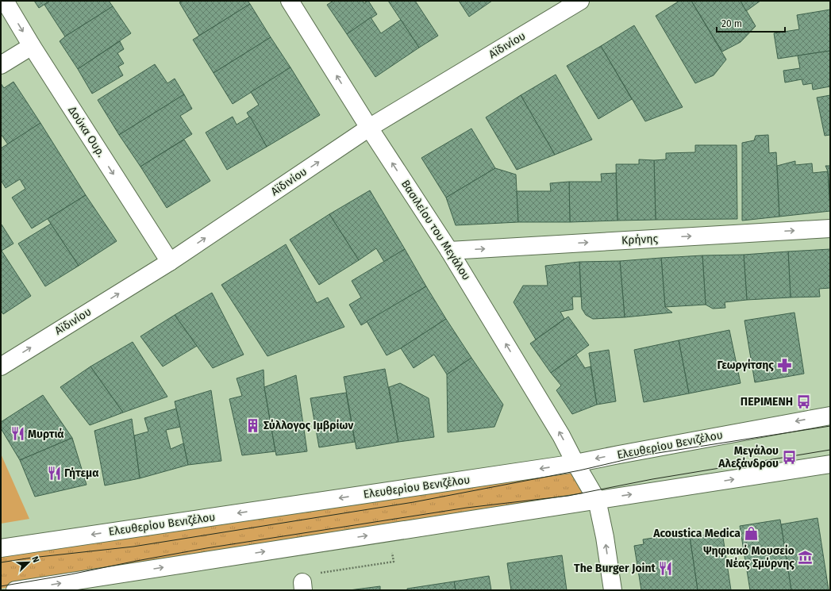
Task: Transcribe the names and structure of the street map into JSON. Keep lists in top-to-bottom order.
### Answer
{
  "streets": {
    "street": [
      "Αϊδινίου",
      "Δούκα Ουρ.",
      "Βασιλείου του Μεγάλου",
      "Κρήνης",
      "Ελευθερίου Βενιζέλου"
    ]
  },
  "crossings": [
    ["Αϊδινίου", "Δούκα Ουρ."],
    ["Αϊδινίου", "Βασιλείου του Μεγάλου"],
    ["Βασιλείου του Μεγάλου", "Κρήνης"],
    ["Βασιλείου του Μεγάλου", "Ελευθερίου Βενιζέλου"]
  ],
  "one_way": [
    "Αϊδινίου",
    "Δούκα Ουρ.",
    "Βασιλείου του Μεγάλου",
    "Κρήνης"
  ],
  "places": {
    "pharmacy": ["Γεωργίτσης"],
    "bus stop": ["ΠΕΡΙΜΕΝΗ", "Μεγάλου Αλεξάνδρου"],
    "building": ["Σύλλογος Ιμβρίων"],
    "restaurant": ["Μυρτιά", "Γήτεμα", "The Burger Joint"],
    "shop": ["Acoustica Medica"],
    "museum": ["Ψηφιακό Μουσείο Νέας Σμύρνης"]
  },
  "scale_bar": "20 m",
  "north": "top right"
}
